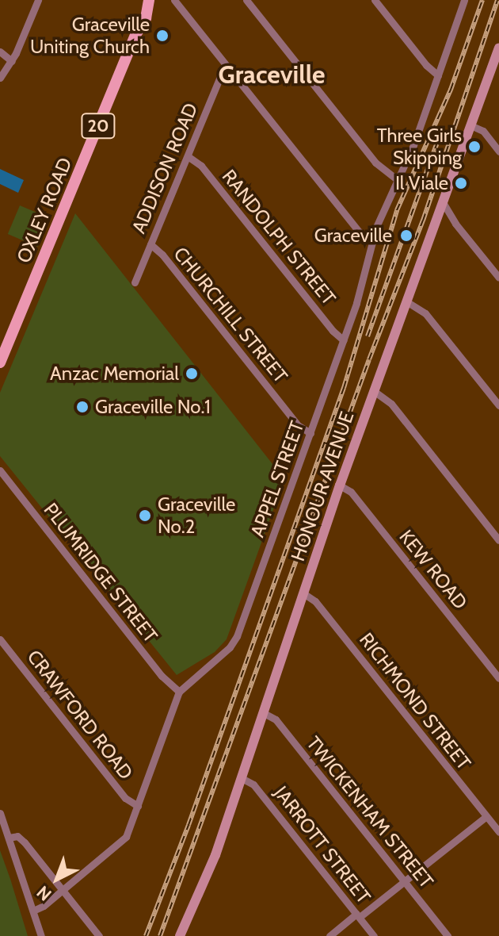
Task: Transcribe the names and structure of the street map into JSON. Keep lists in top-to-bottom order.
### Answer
{
  "streets": {
    "main road": ["20", "OXLEY ROAD", "HONOUR AVENUE"],
    "street": [
      "ADDISON ROAD",
      "RANDOLPH STREET",
      "CHURCHILL STREET",
      "APPEL STREET",
      "KEW ROAD",
      "PLUMRIDGE STREET",
      "RICHMOND STREET",
      "CRAWFORD ROAD",
      "TWICKENHAM STREET",
      "JARROTT STREET"
    ]
  },
  "crossings": [
    ["ADDISON ROAD", "RANDOLPH STREET"],
    ["ADDISON ROAD", "CHURCHILL STREET"],
    ["RANDOLPH STREET", "APPEL STREET"],
    ["CHURCHILL STREET", "APPEL STREET"],
    ["APPEL STREET", "PLUMRIDGE STREET"],
    ["APPEL STREET", "CRAWFORD ROAD"],
    ["HONOUR AVENUE", "KEW ROAD"],
    ["HONOUR AVENUE", "RICHMOND STREET"],
    ["HONOUR AVENUE", "TWICKENHAM STREET"],
    ["HONOUR AVENUE", "JARROTT STREET"]
  ],
  "districts": ["Graceville"],
  "places": [
    "Graceville Uniting Church",
    "Three Girls Skipping",
    "Il Viale",
    "Graceville",
    "Anzac Memorial",
    "Graceville No.1",
    "Graceville No.2"
  ],
  "north": "bottom left"
}
